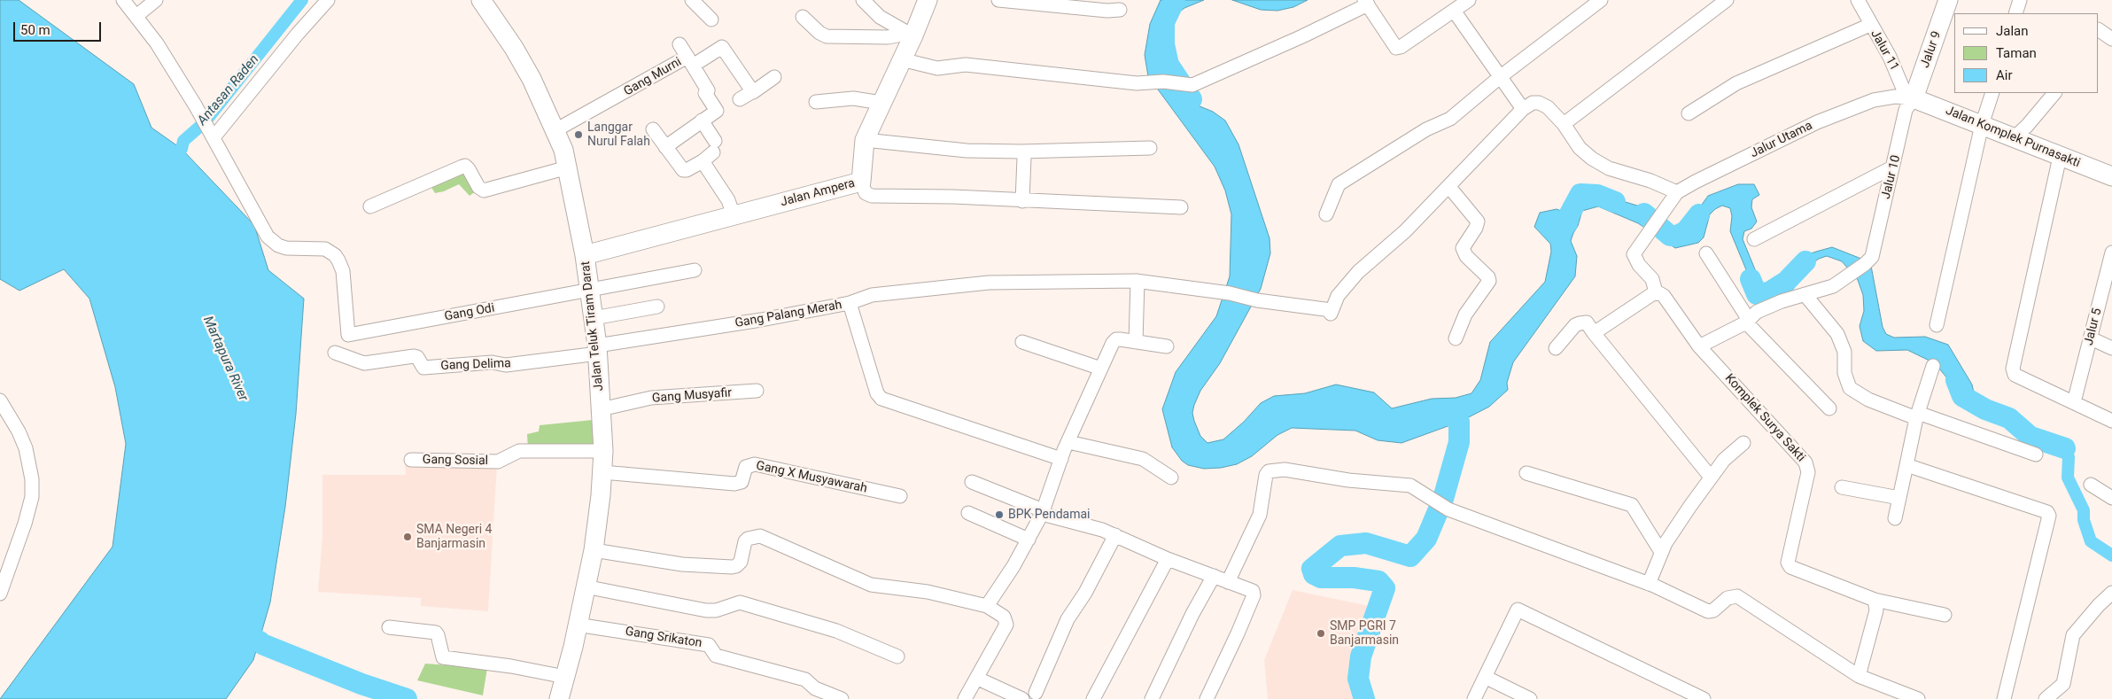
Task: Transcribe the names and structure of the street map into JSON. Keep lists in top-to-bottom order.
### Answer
{
  "streets": {
    "street": [
      "Jalur 9",
      "Jalur 11",
      "Gang Murni",
      "Jalan Komplek Purnasakti",
      "Jalur Utama",
      "Jalur 10",
      "Jalan Ampera",
      "Gang Odi",
      "Gang Palang Merah",
      "Jalan Teluk Tiram Darat",
      "Jalur 5",
      "Gang Delima",
      "Gang Musyafir",
      "Komplek Surya Sakti",
      "Gang Sosial",
      "Gang X Musyawarah",
      "Gang Srikaton"
    ]
  },
  "crossings": [
    ["Jalur 9", "Jalur 11"],
    ["Jalur 9", "Jalan Komplek Purnasakti"],
    ["Jalur 9", "Jalur Utama"],
    ["Jalur 9", "Jalur 10"],
    ["Jalur 11", "Jalan Komplek Purnasakti"],
    ["Jalur 11", "Jalur Utama"],
    ["Jalur 11", "Jalur 10"],
    ["Gang Murni", "Jalan Teluk Tiram Darat"],
    ["Jalan Komplek Purnasakti", "Jalur Utama"],
    ["Jalan Komplek Purnasakti", "Jalur 10"],
    ["Jalur Utama", "Jalur 10"],
    ["Jalan Ampera", "Jalan Teluk Tiram Darat"],
    ["Gang Odi", "Jalan Teluk Tiram Darat"],
    ["Gang Palang Merah", "Jalan Teluk Tiram Darat"],
    ["Gang Palang Merah", "Gang Delima"],
    ["Jalan Teluk Tiram Darat", "Gang Delima"],
    ["Jalan Teluk Tiram Darat", "Gang Musyafir"],
    ["Jalan Teluk Tiram Darat", "Gang Sosial"],
    ["Jalan Teluk Tiram Darat", "Gang X Musyawarah"],
    ["Jalan Teluk Tiram Darat", "Gang Srikaton"]
  ],
  "water": ["Antasan Raden", "Martapura River"],
  "places": [
    "Langgar Nurul Falah",
    "BPK Pendamai",
    "SMA Negeri 4 Banjarmasin",
    "SMP PGRI 7 Banjarmasin"
  ],
  "legend": ["Jalan", "Taman", "Air"],
  "scale_bar": "50 m"
}
